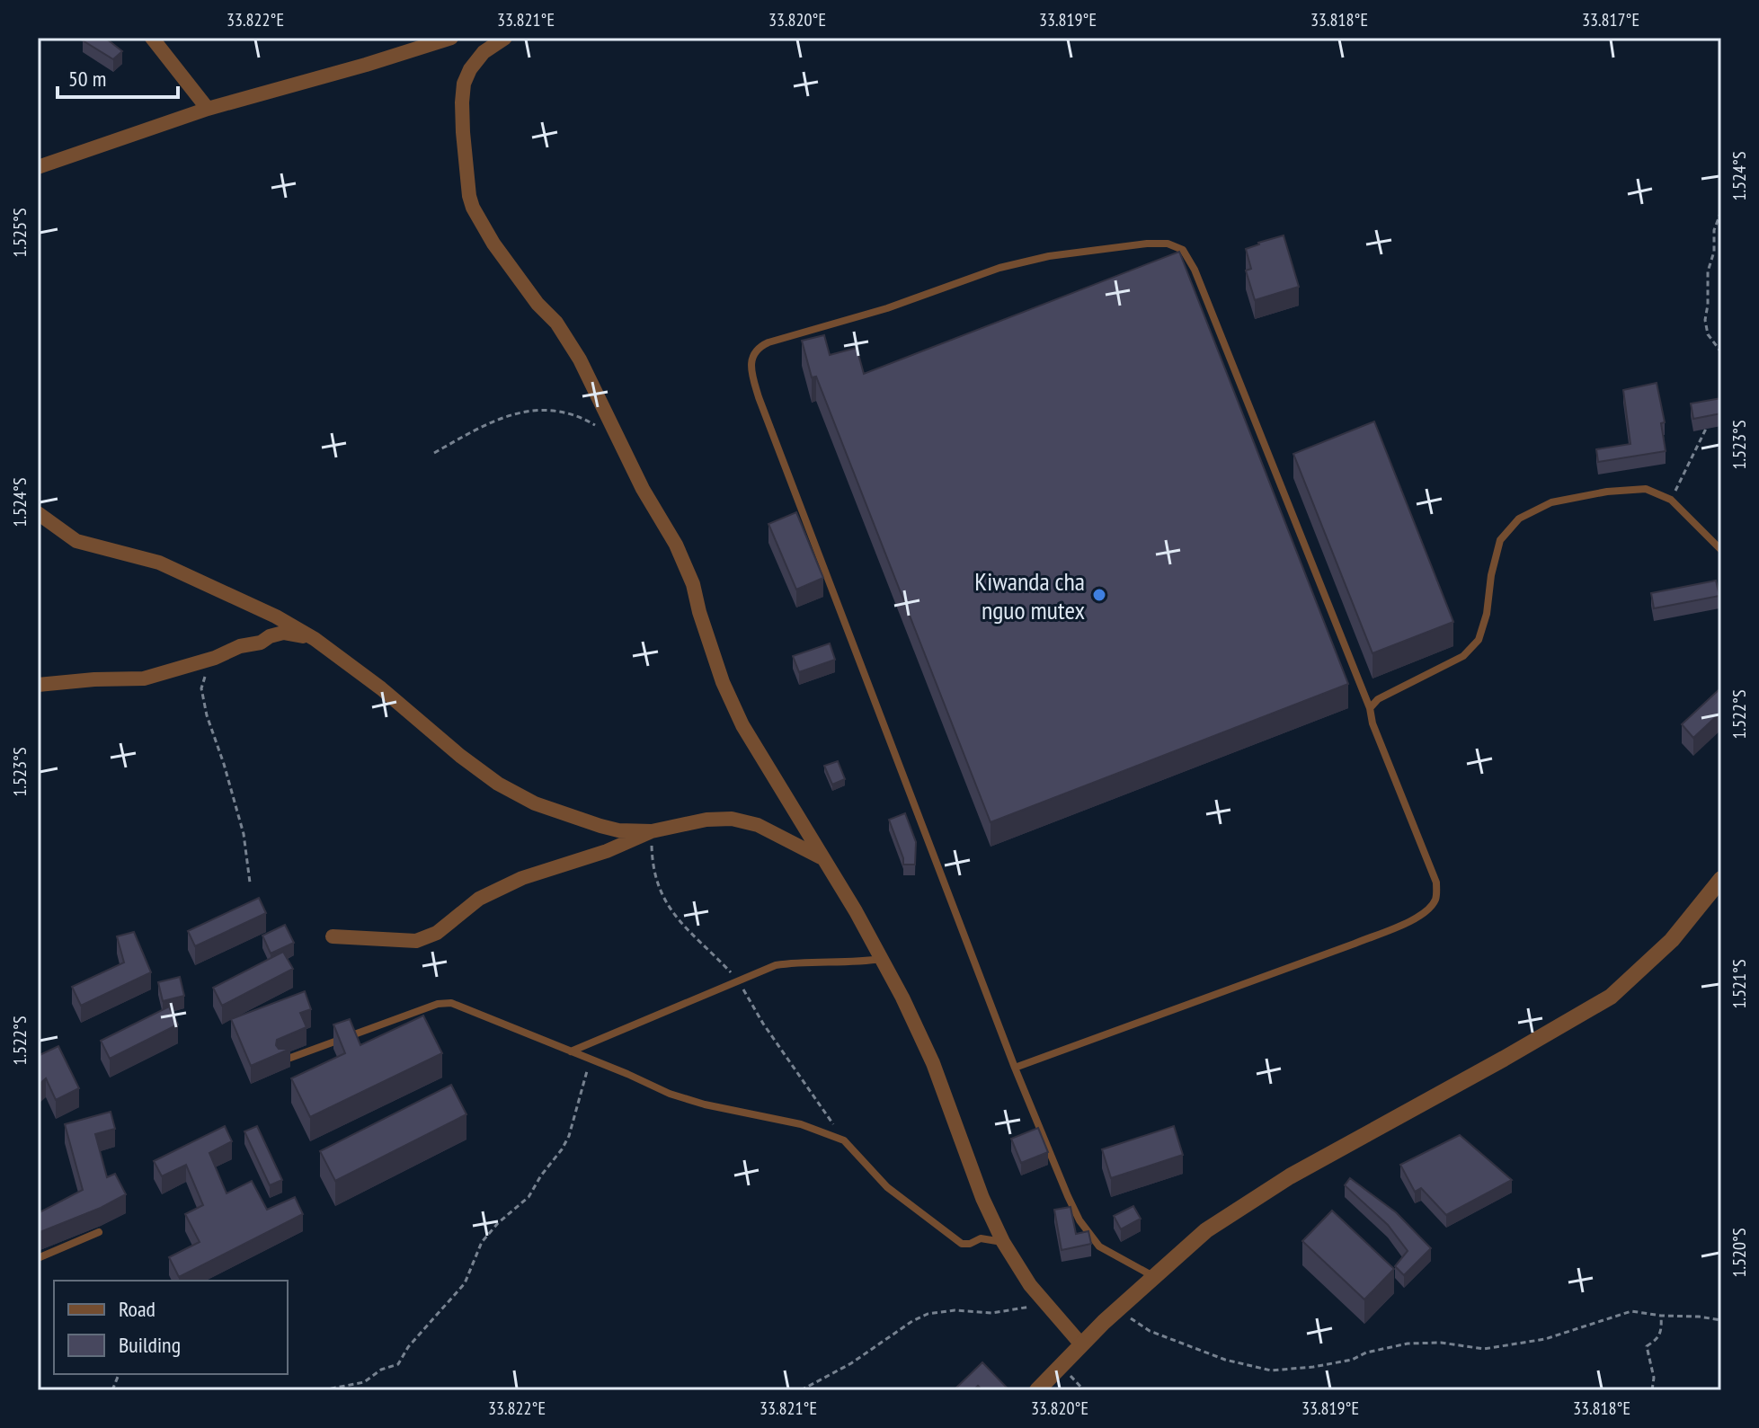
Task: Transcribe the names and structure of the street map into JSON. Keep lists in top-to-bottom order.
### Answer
{
  "places": ["Kiwanda cha nguo mutex"],
  "legend": ["Road", "Building"],
  "scale_bar": "50 m",
  "coordinates": [
    "33.822°E",
    "33.821°E",
    "33.820°E",
    "33.819°E",
    "33.818°E",
    "33.817°E",
    "1.524°S",
    "1.525°S",
    "1.523°S",
    "1.522°S",
    "1.521°S",
    "1.520°S"
  ]
}
